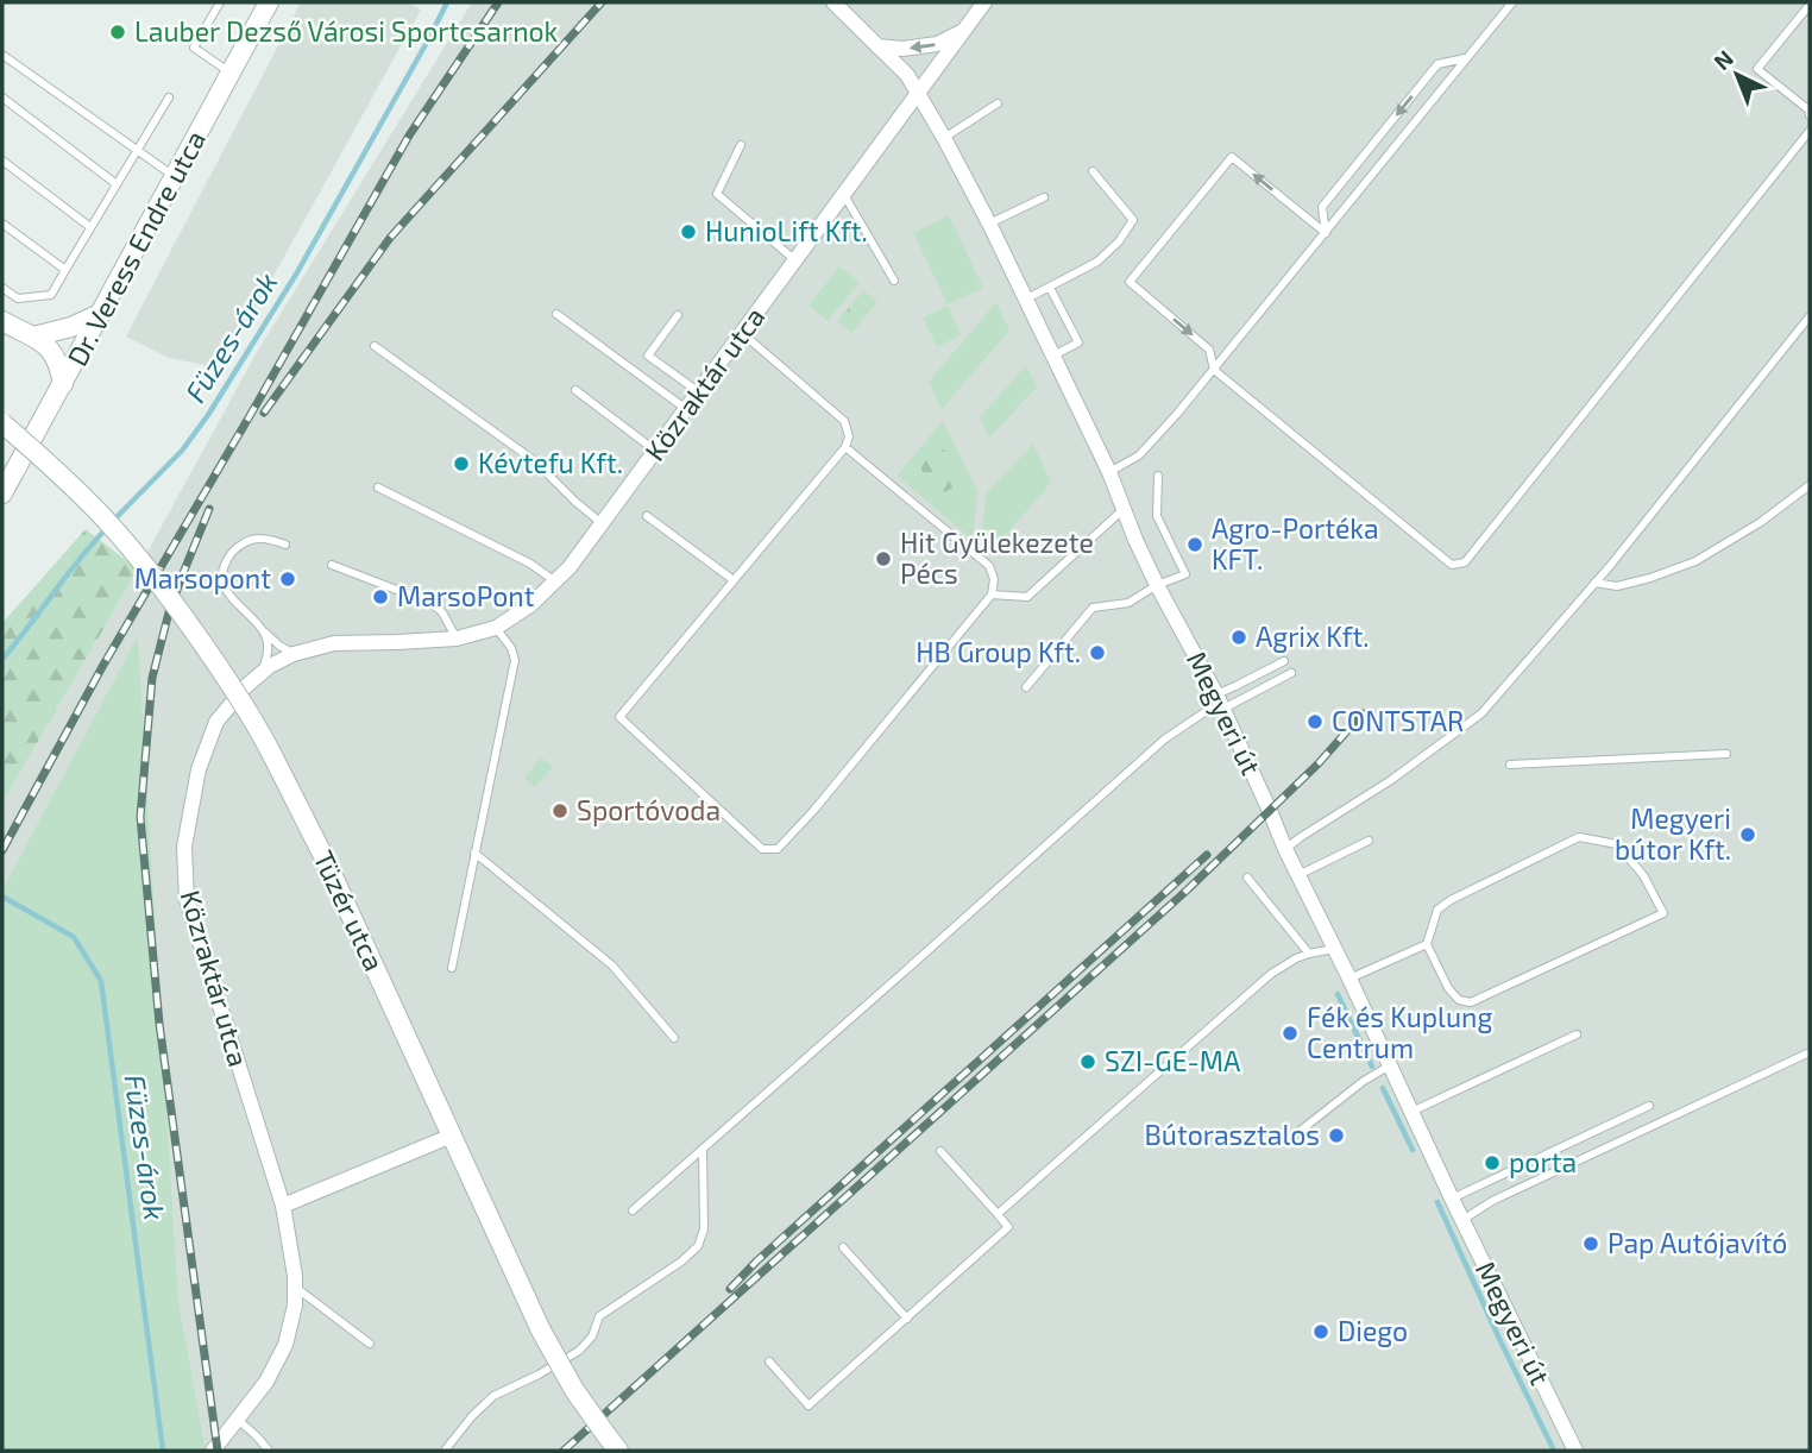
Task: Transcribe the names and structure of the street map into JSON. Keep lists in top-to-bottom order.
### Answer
{
  "streets": {
    "street": [
      "Dr. Veress Endre utca",
      "Közraktár utca",
      "Megyeri út",
      "Tüzér utca"
    ]
  },
  "crossings": [
    ["Közraktár utca", "Megyeri út"]
  ],
  "water": ["Füzes-árok"],
  "places": [
    "Lauber Dezső Városi Sportcsarnok",
    "HunioLift Kft.",
    "Kévtefu Kft.",
    "Agro-Portéka KFT.",
    "Hit Gyülekezete Pécs",
    "Marsopont",
    "MarsoPont",
    "Agrix Kft.",
    "HB Group Kft.",
    "CONTSTAR",
    "Sportóvoda",
    "Megyeri bútor Kft.",
    "Fék és Kuplung Centrum",
    "SZI-GE-MA",
    "Bútorasztalos",
    "porta",
    "Pap Autójavító",
    "Diego"
  ],
  "north": "top left"
}
